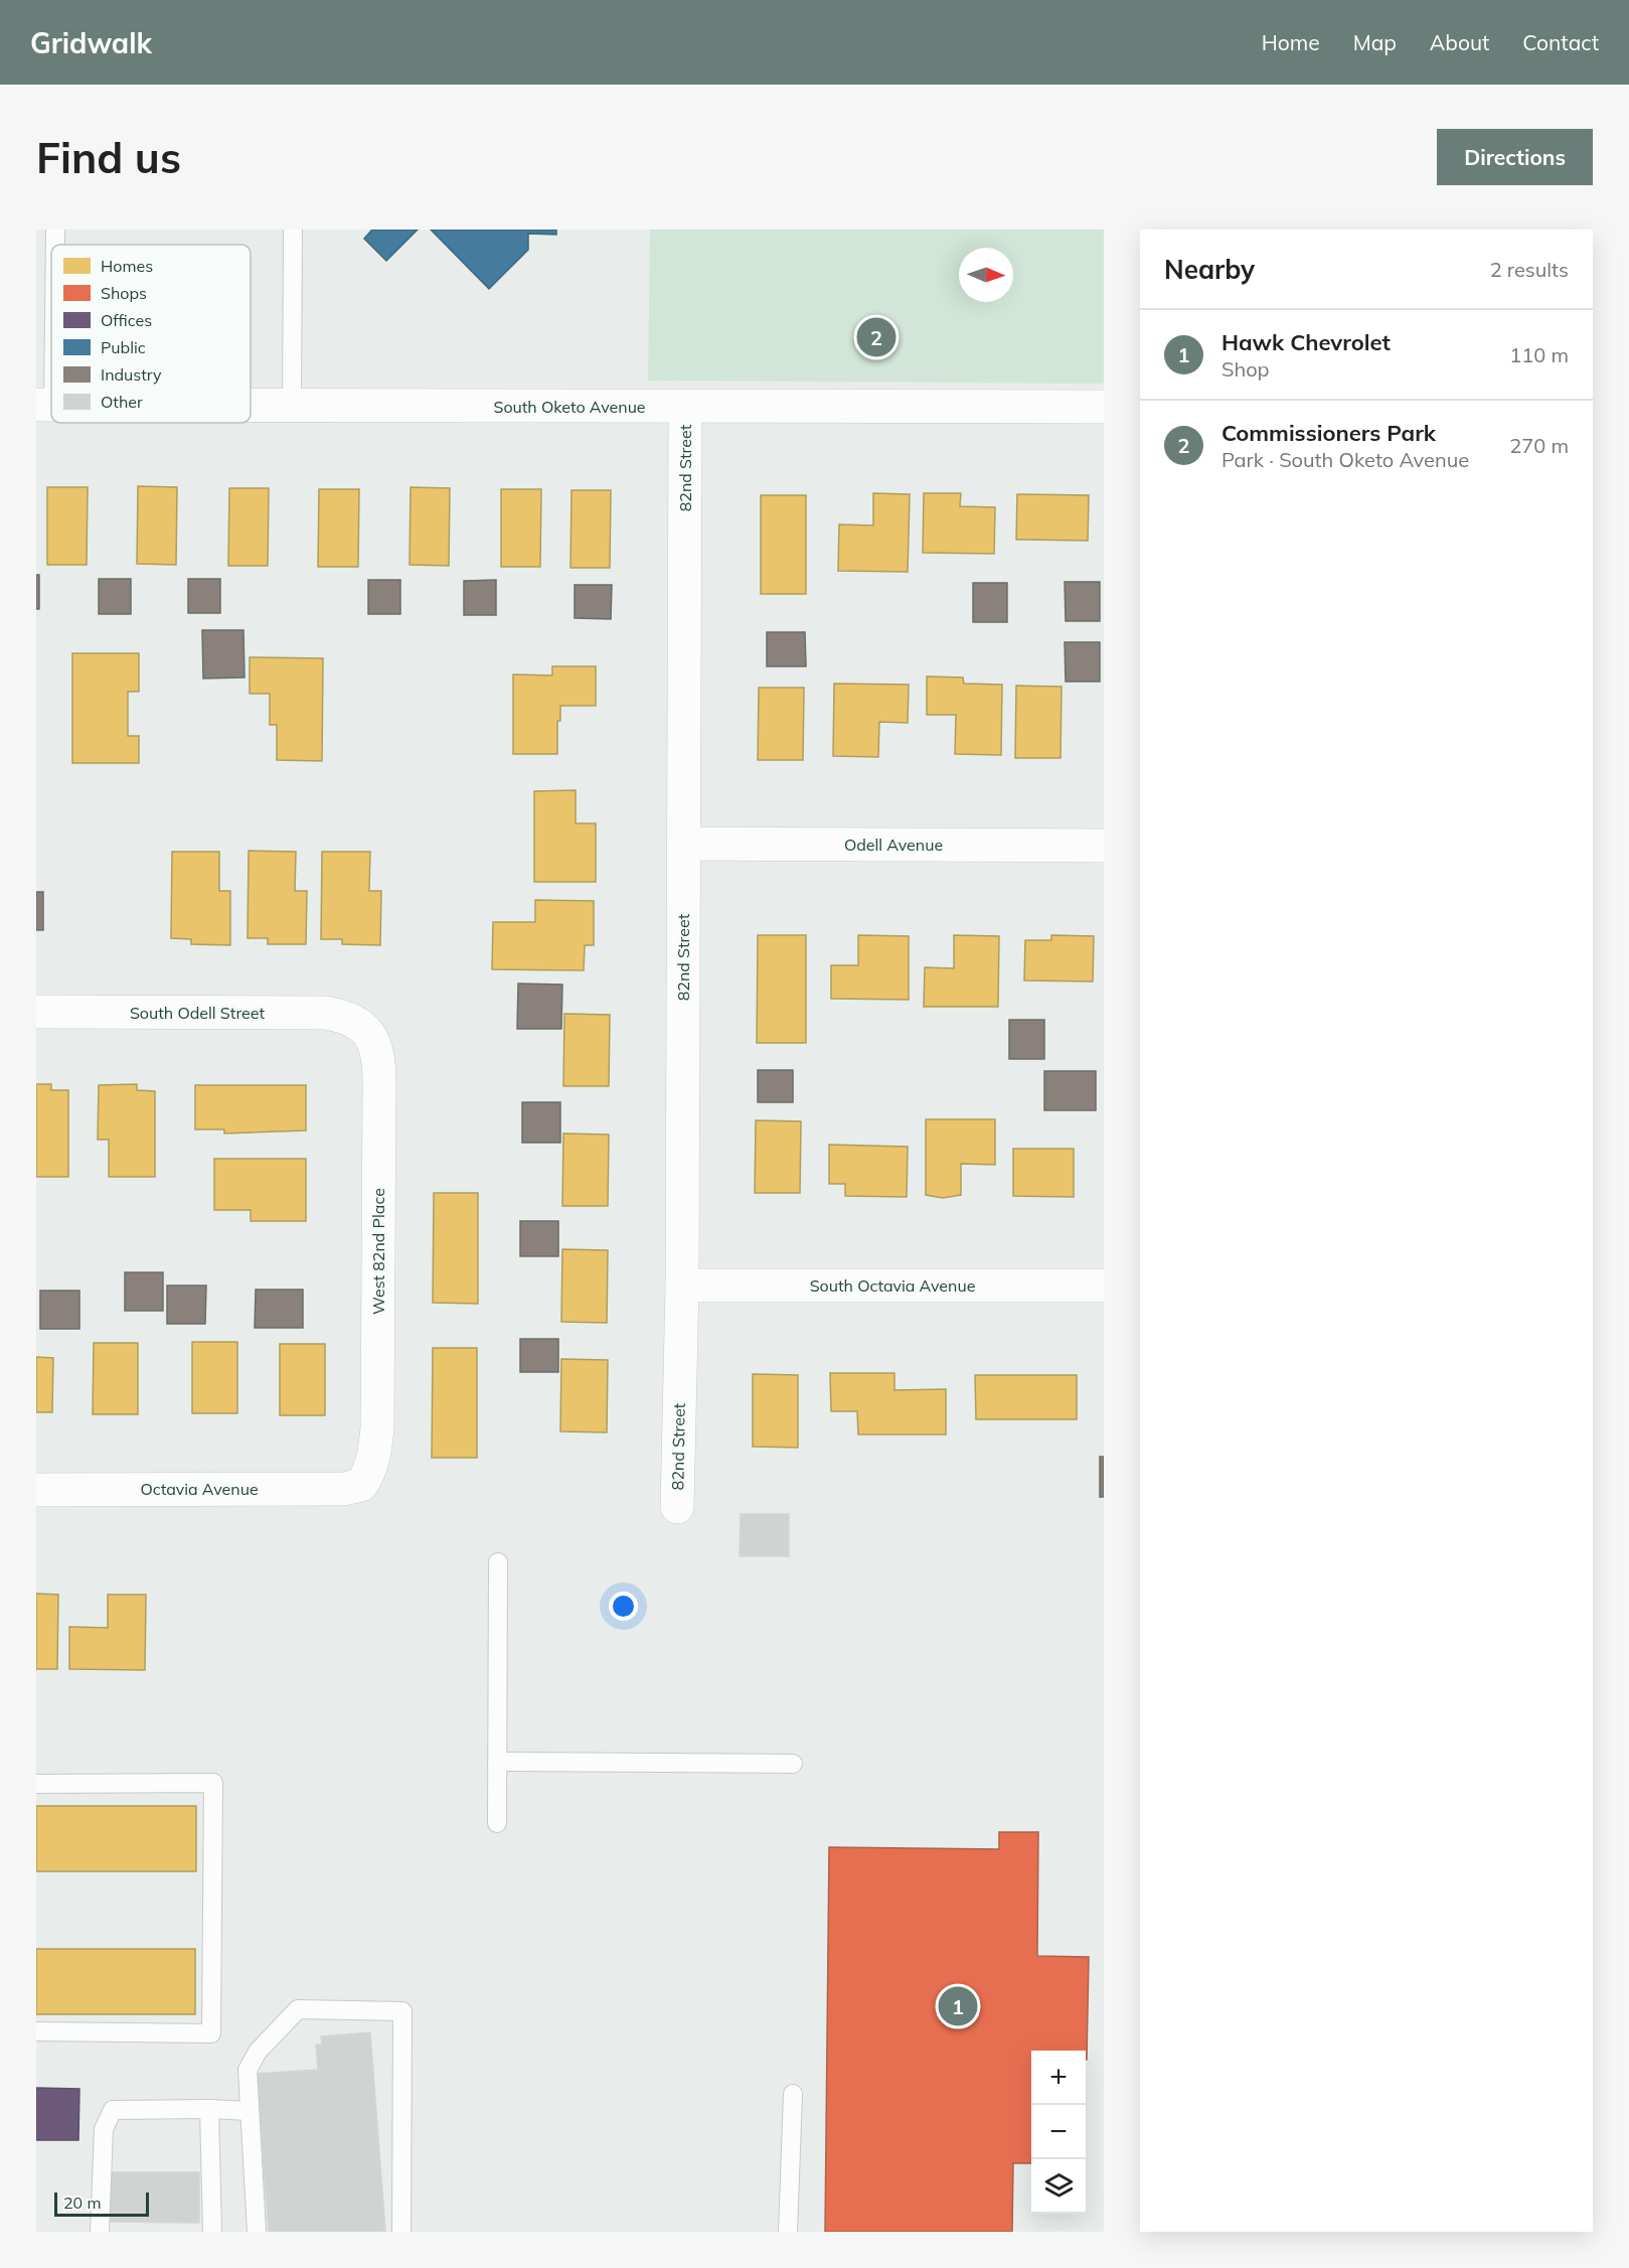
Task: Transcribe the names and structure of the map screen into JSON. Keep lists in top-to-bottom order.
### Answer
{
  "streets": {
    "street": [
      "South Oketo Avenue",
      "82nd Street",
      "Odell Avenue",
      "South Odell Street",
      "West 82nd Place",
      "South Octavia Avenue",
      "Octavia Avenue"
    ]
  },
  "crossings": [
    ["South Oketo Avenue", "82nd Street"],
    ["82nd Street", "Odell Avenue"],
    ["82nd Street", "South Octavia Avenue"],
    ["South Odell Street", "West 82nd Place"],
    ["West 82nd Place", "Octavia Avenue"]
  ],
  "legend": [
    "Homes",
    "Shops",
    "Offices",
    "Public",
    "Industry",
    "Other"
  ],
  "scale_bar": "20 m",
  "north": "right",
  "page": {
    "header": "Gridwalk",
    "nav": [
      "Home",
      "Map",
      "About",
      "Contact"
    ],
    "buttons": "Directions",
    "title": "Find us",
    "heading": ["Nearby", "2 results"],
    "list": [
      {
        "mark": "1",
        "name": "Hawk Chevrolet",
        "note": "Shop",
        "value": "110 m"
      },
      {
        "mark": "2",
        "name": "Commissioners Park",
        "note": "Park · South Oketo Avenue",
        "value": "270 m"
      }
    ],
    "pins": ["2", "1"],
    "map_buttons": ["+", "−"],
    "scale": "20 m"
  }
}
